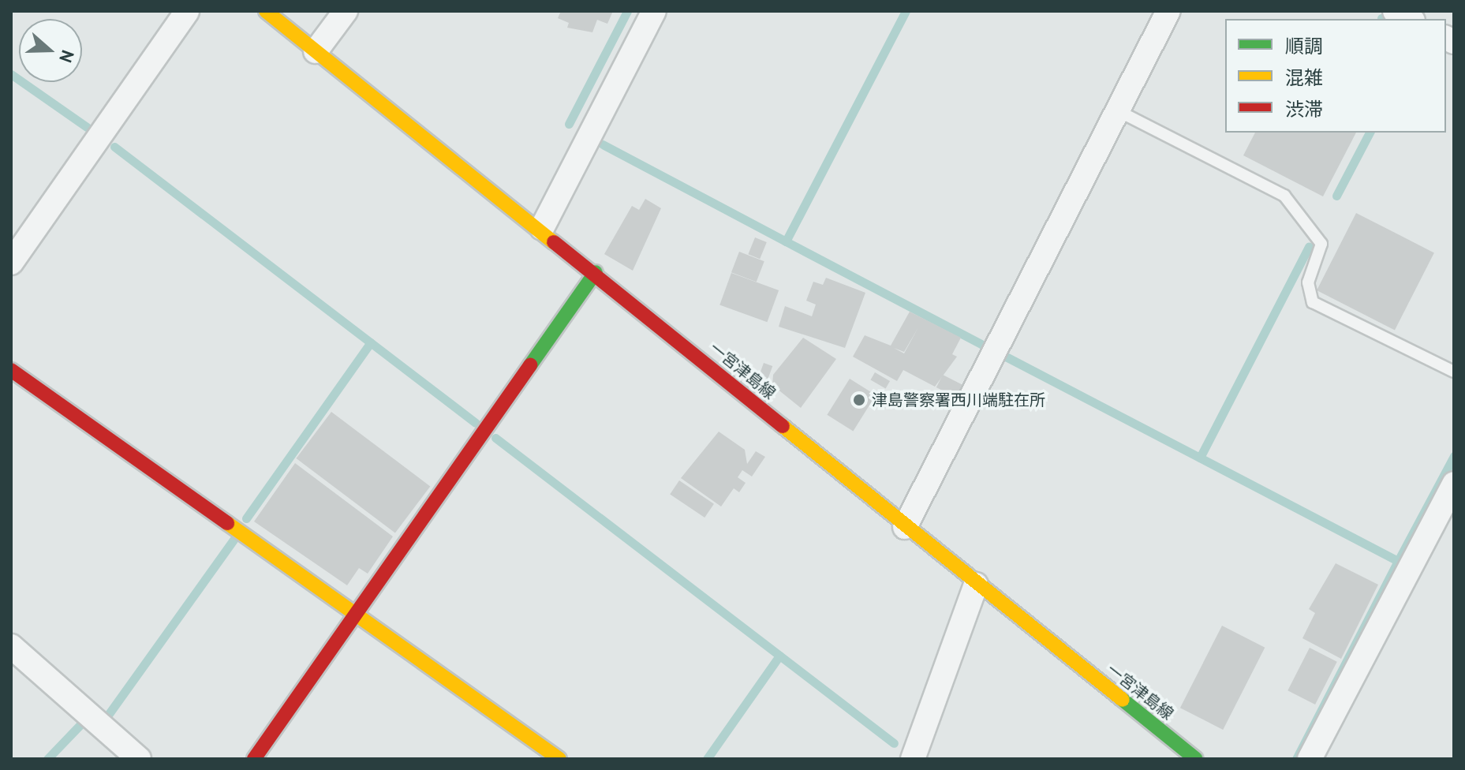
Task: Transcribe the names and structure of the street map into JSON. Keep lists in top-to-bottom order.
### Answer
{
  "streets": {
    "street": ["一宮津島線"]
  },
  "places": ["津島警察署西川端駐在所"],
  "legend": ["順調", "混雑", "渋滞"],
  "north": "right"
}
